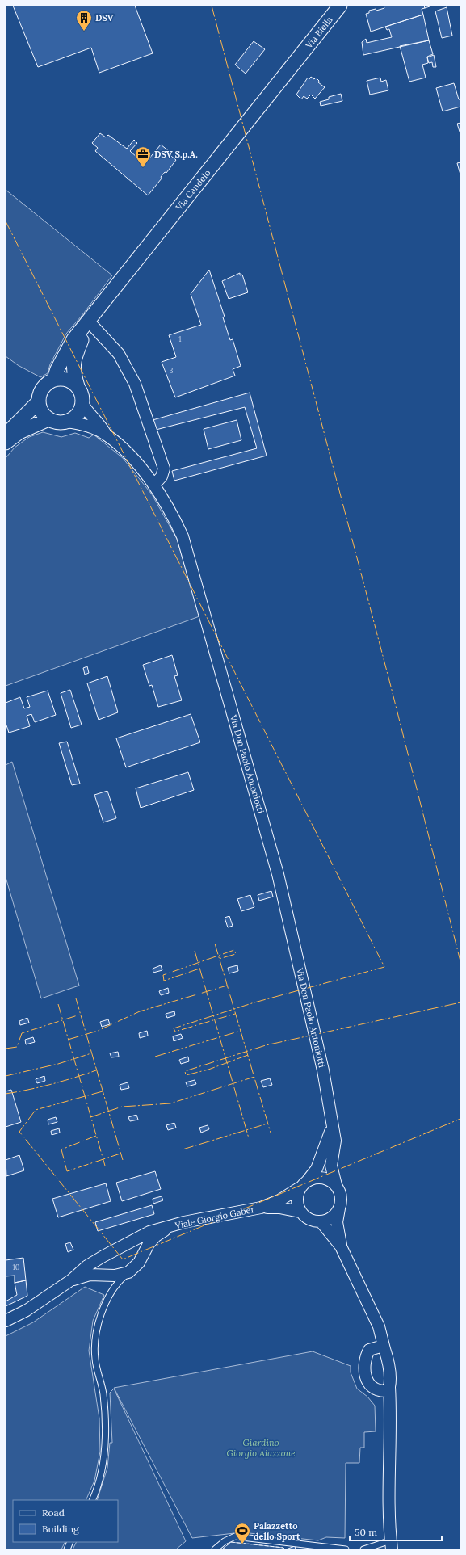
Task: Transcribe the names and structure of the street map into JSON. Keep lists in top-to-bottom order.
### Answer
{
  "streets": {
    "street": [
      "Via Biella",
      "Via Candelo",
      "Via Don Paolo Antoniotti",
      "Viale Giorgio Gaber"
    ]
  },
  "crossings": [
    ["Via Biella", "Via Candelo"],
    ["Via Candelo", "Via Don Paolo Antoniotti"],
    ["Via Don Paolo Antoniotti", "Viale Giorgio Gaber"]
  ],
  "parks": ["Giardino Giorgio Aiazzone"],
  "places": {
    "building": ["DSV"],
    "office": ["DSV S.p.A."],
    "sports": ["Palazzetto dello Sport"]
  },
  "house_numbers": ["1", "3", "10"],
  "legend": ["Road", "Building"],
  "scale_bar": "50 m"
}
